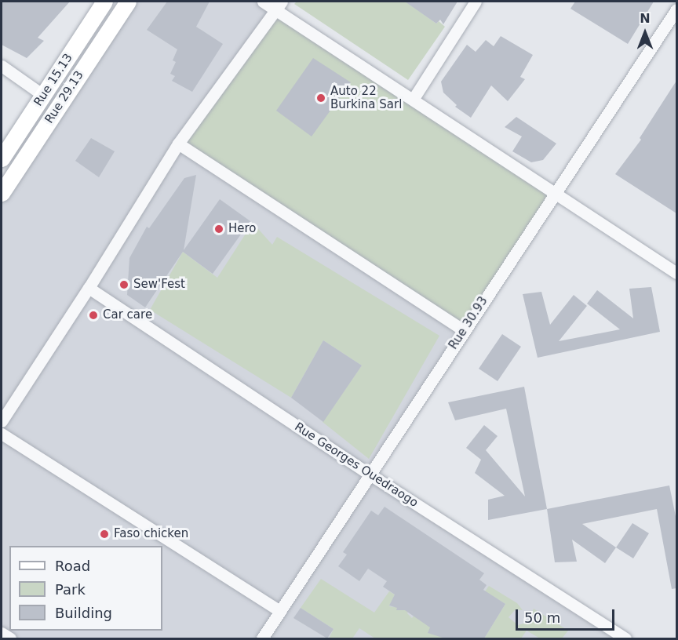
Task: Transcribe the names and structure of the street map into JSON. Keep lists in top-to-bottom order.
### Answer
{
  "streets": {
    "main road": ["Rue 15.13", "Rue 29.13"],
    "street": ["Rue 30.93", "Rue Georges Ouedraogo"]
  },
  "crossings": [
    ["Rue 30.93", "Rue Georges Ouedraogo"]
  ],
  "places": [
    "Auto 22 Burkina Sarl",
    "Hero",
    "Sew'Fest",
    "Car care",
    "Faso chicken"
  ],
  "legend": ["Road", "Park", "Building"],
  "scale_bar": "50 m",
  "north": "top"
}
